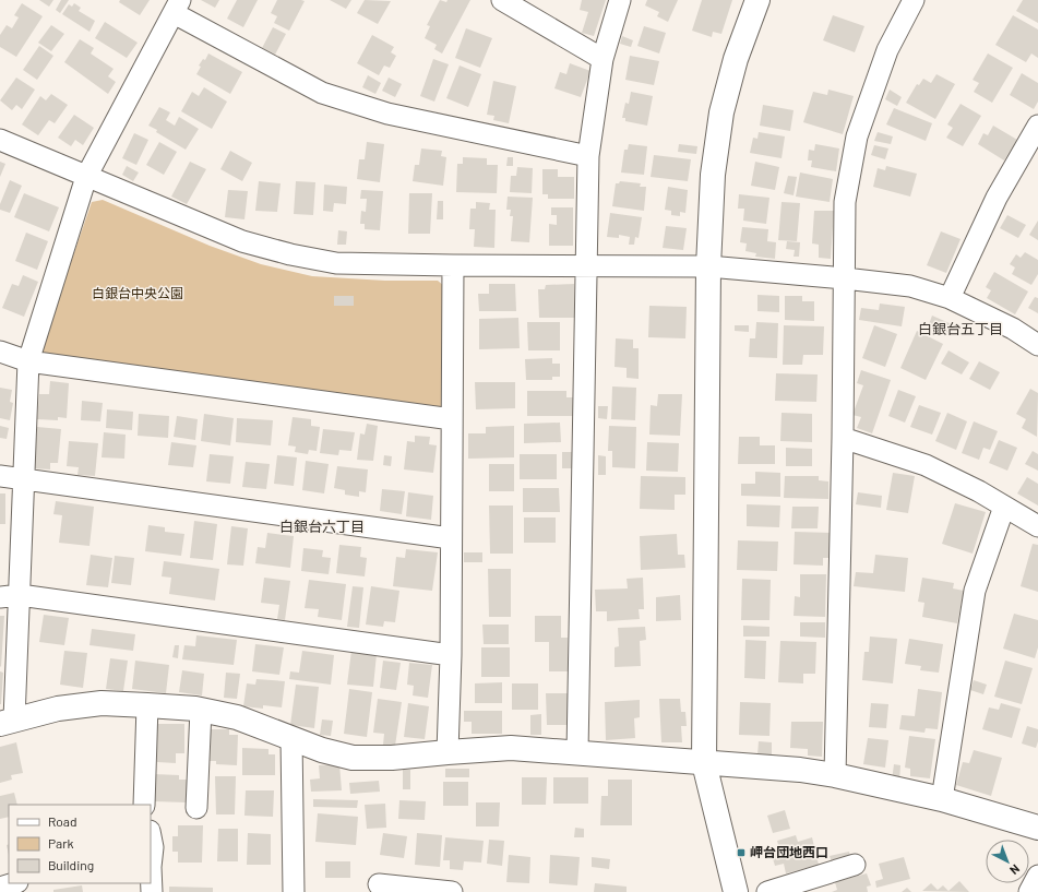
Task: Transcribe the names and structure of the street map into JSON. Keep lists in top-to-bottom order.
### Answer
{
  "districts": ["白銀台五丁目", "白銀台六丁目"],
  "parks": ["白銀台中央公園"],
  "places": {
    "transit": ["岬台団地西口"]
  },
  "legend": ["Road", "Park", "Building"],
  "north": "bottom right"
}
